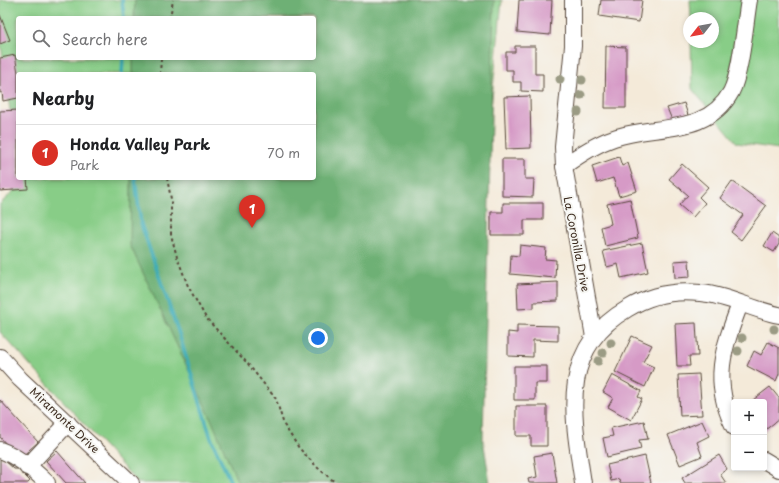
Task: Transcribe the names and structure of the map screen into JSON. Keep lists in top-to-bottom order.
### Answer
{
  "streets": {
    "street": ["La Coronilla Drive", "Miramonte Drive"]
  },
  "north": "bottom left",
  "page": {
    "search": "Search here",
    "heading": "Nearby",
    "list": [
      {
        "mark": "1",
        "name": "Honda Valley Park",
        "note": "Park",
        "value": "70 m"
      }
    ],
    "pins": "1",
    "map_buttons": ["+", "−"]
  }
}
